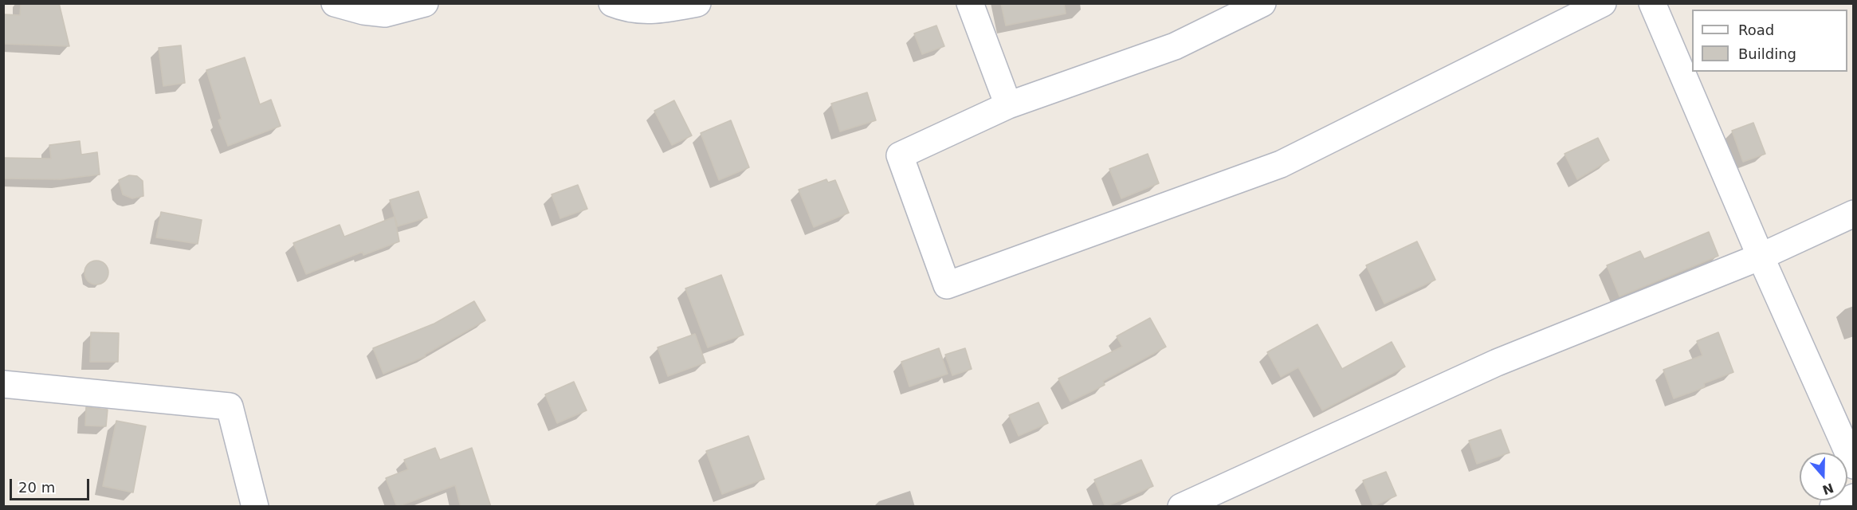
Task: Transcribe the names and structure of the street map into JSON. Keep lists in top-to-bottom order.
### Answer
{
  "legend": ["Road", "Building"],
  "scale_bar": "20 m",
  "north": "bottom"
}
